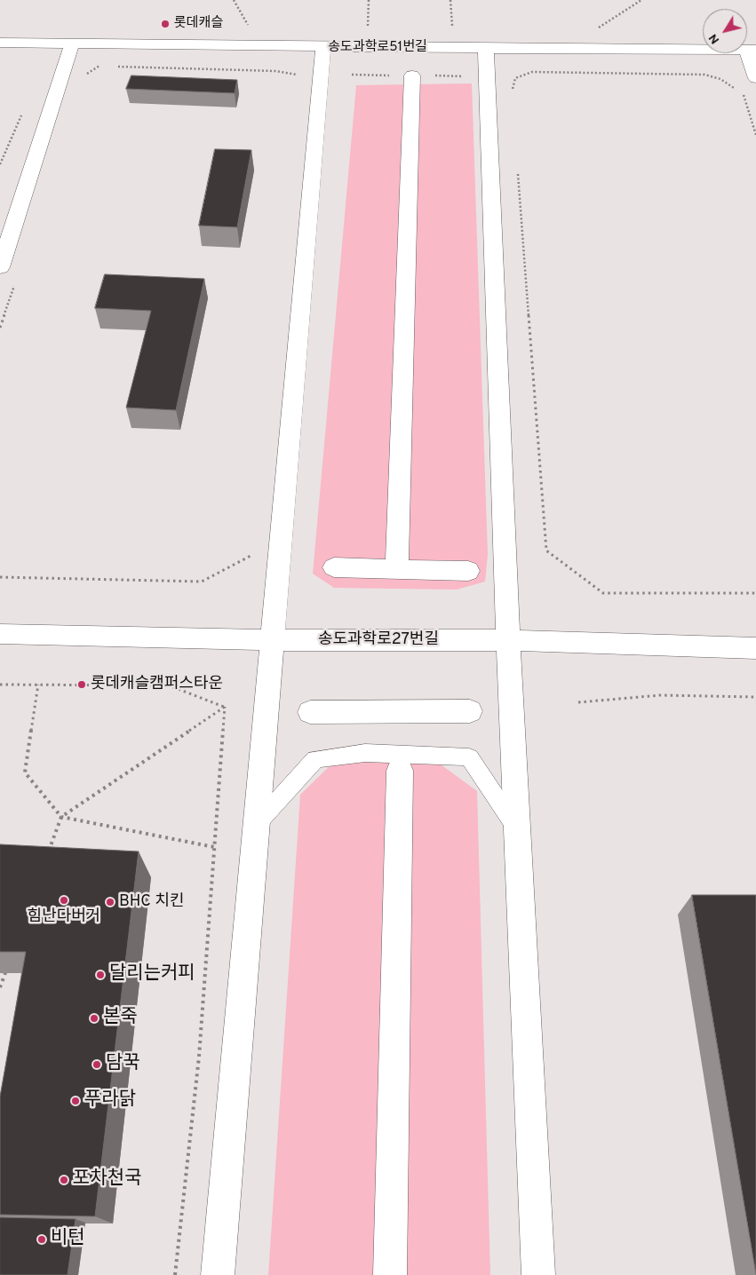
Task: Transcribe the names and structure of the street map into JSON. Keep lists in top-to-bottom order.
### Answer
{
  "streets": {
    "street": ["송도과학로51번길", "송도과학로27번길"]
  },
  "places": [
    "롯데캐슬",
    "롯데캐슬캠퍼스타운",
    "힘난다버거",
    "BHC 치킨",
    "달리는커피",
    "본죽",
    "담꾹",
    "푸라닭",
    "포차천국",
    "비턴"
  ],
  "north": "bottom left"
}
